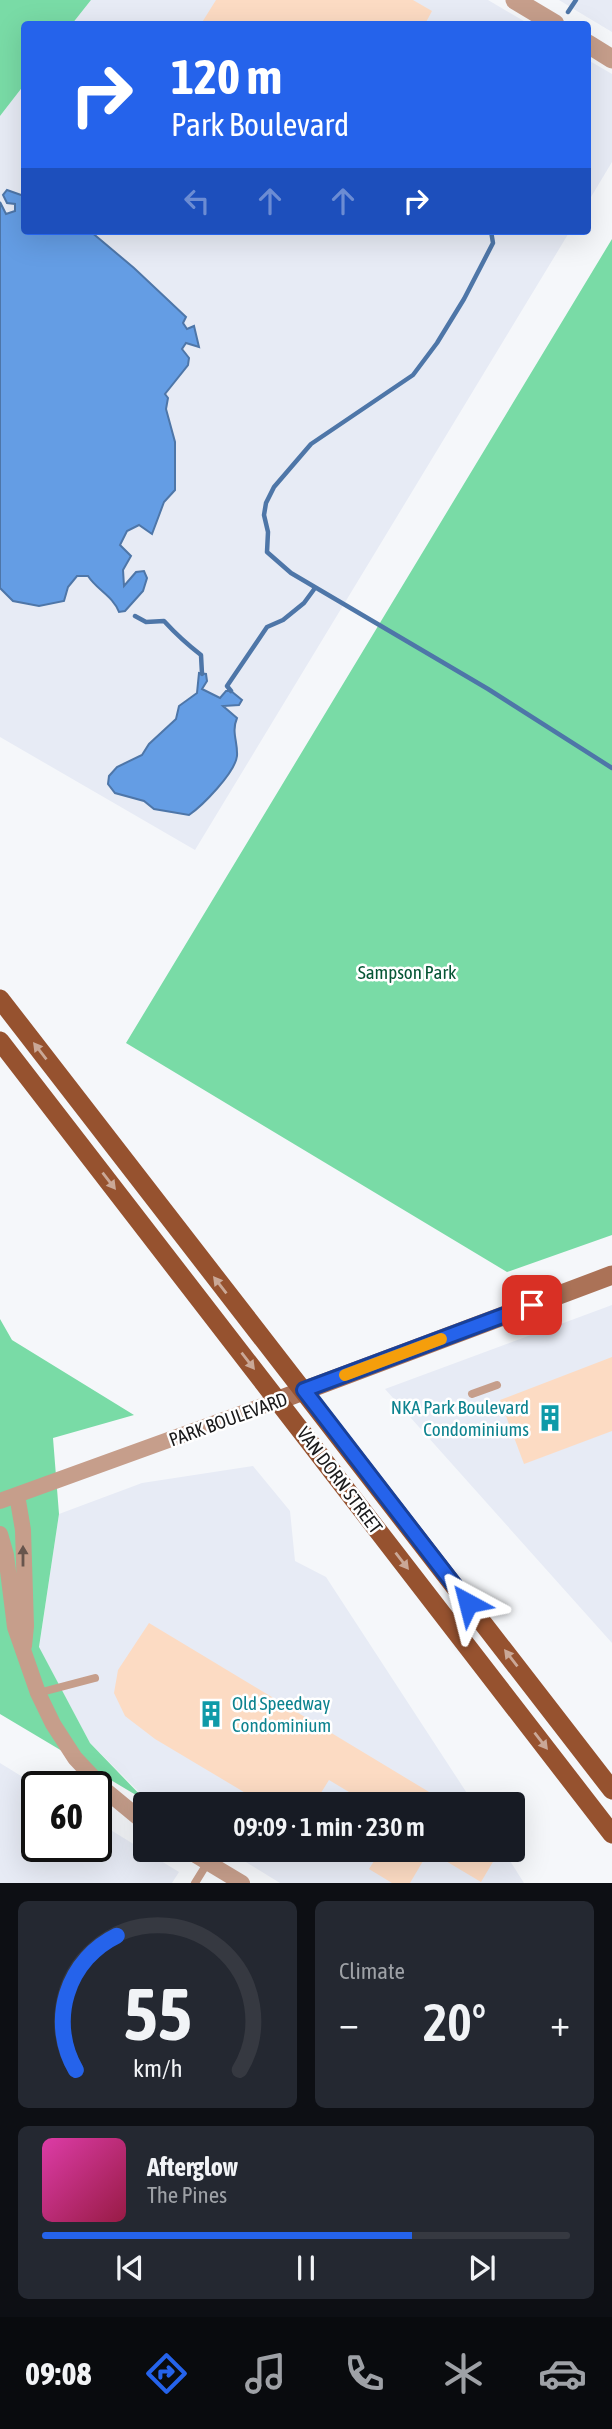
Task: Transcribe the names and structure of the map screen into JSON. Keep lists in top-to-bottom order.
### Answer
{
  "streets": {
    "main road": ["PARK BOULEVARD", "VAN DORN STREET"]
  },
  "crossings": [
    ["PARK BOULEVARD", "VAN DORN STREET"]
  ],
  "parks": ["Sampson Park"],
  "places": {
    "building": ["NKA Park Boulevard Condominiums", "Old Speedway Condominium"]
  },
  "page": {
    "turn": ["120 m", "Park Boulevard"],
    "limit": "60",
    "trip": "09:09 · 1 min · 230 m",
    "tile": "Climate",
    "heat": ["−", "20°", "+"],
    "song": ["Afterglow", "The Pines"],
    "tabs": "09:08",
    "gauge": ["55", "km/h"]
  }
}
